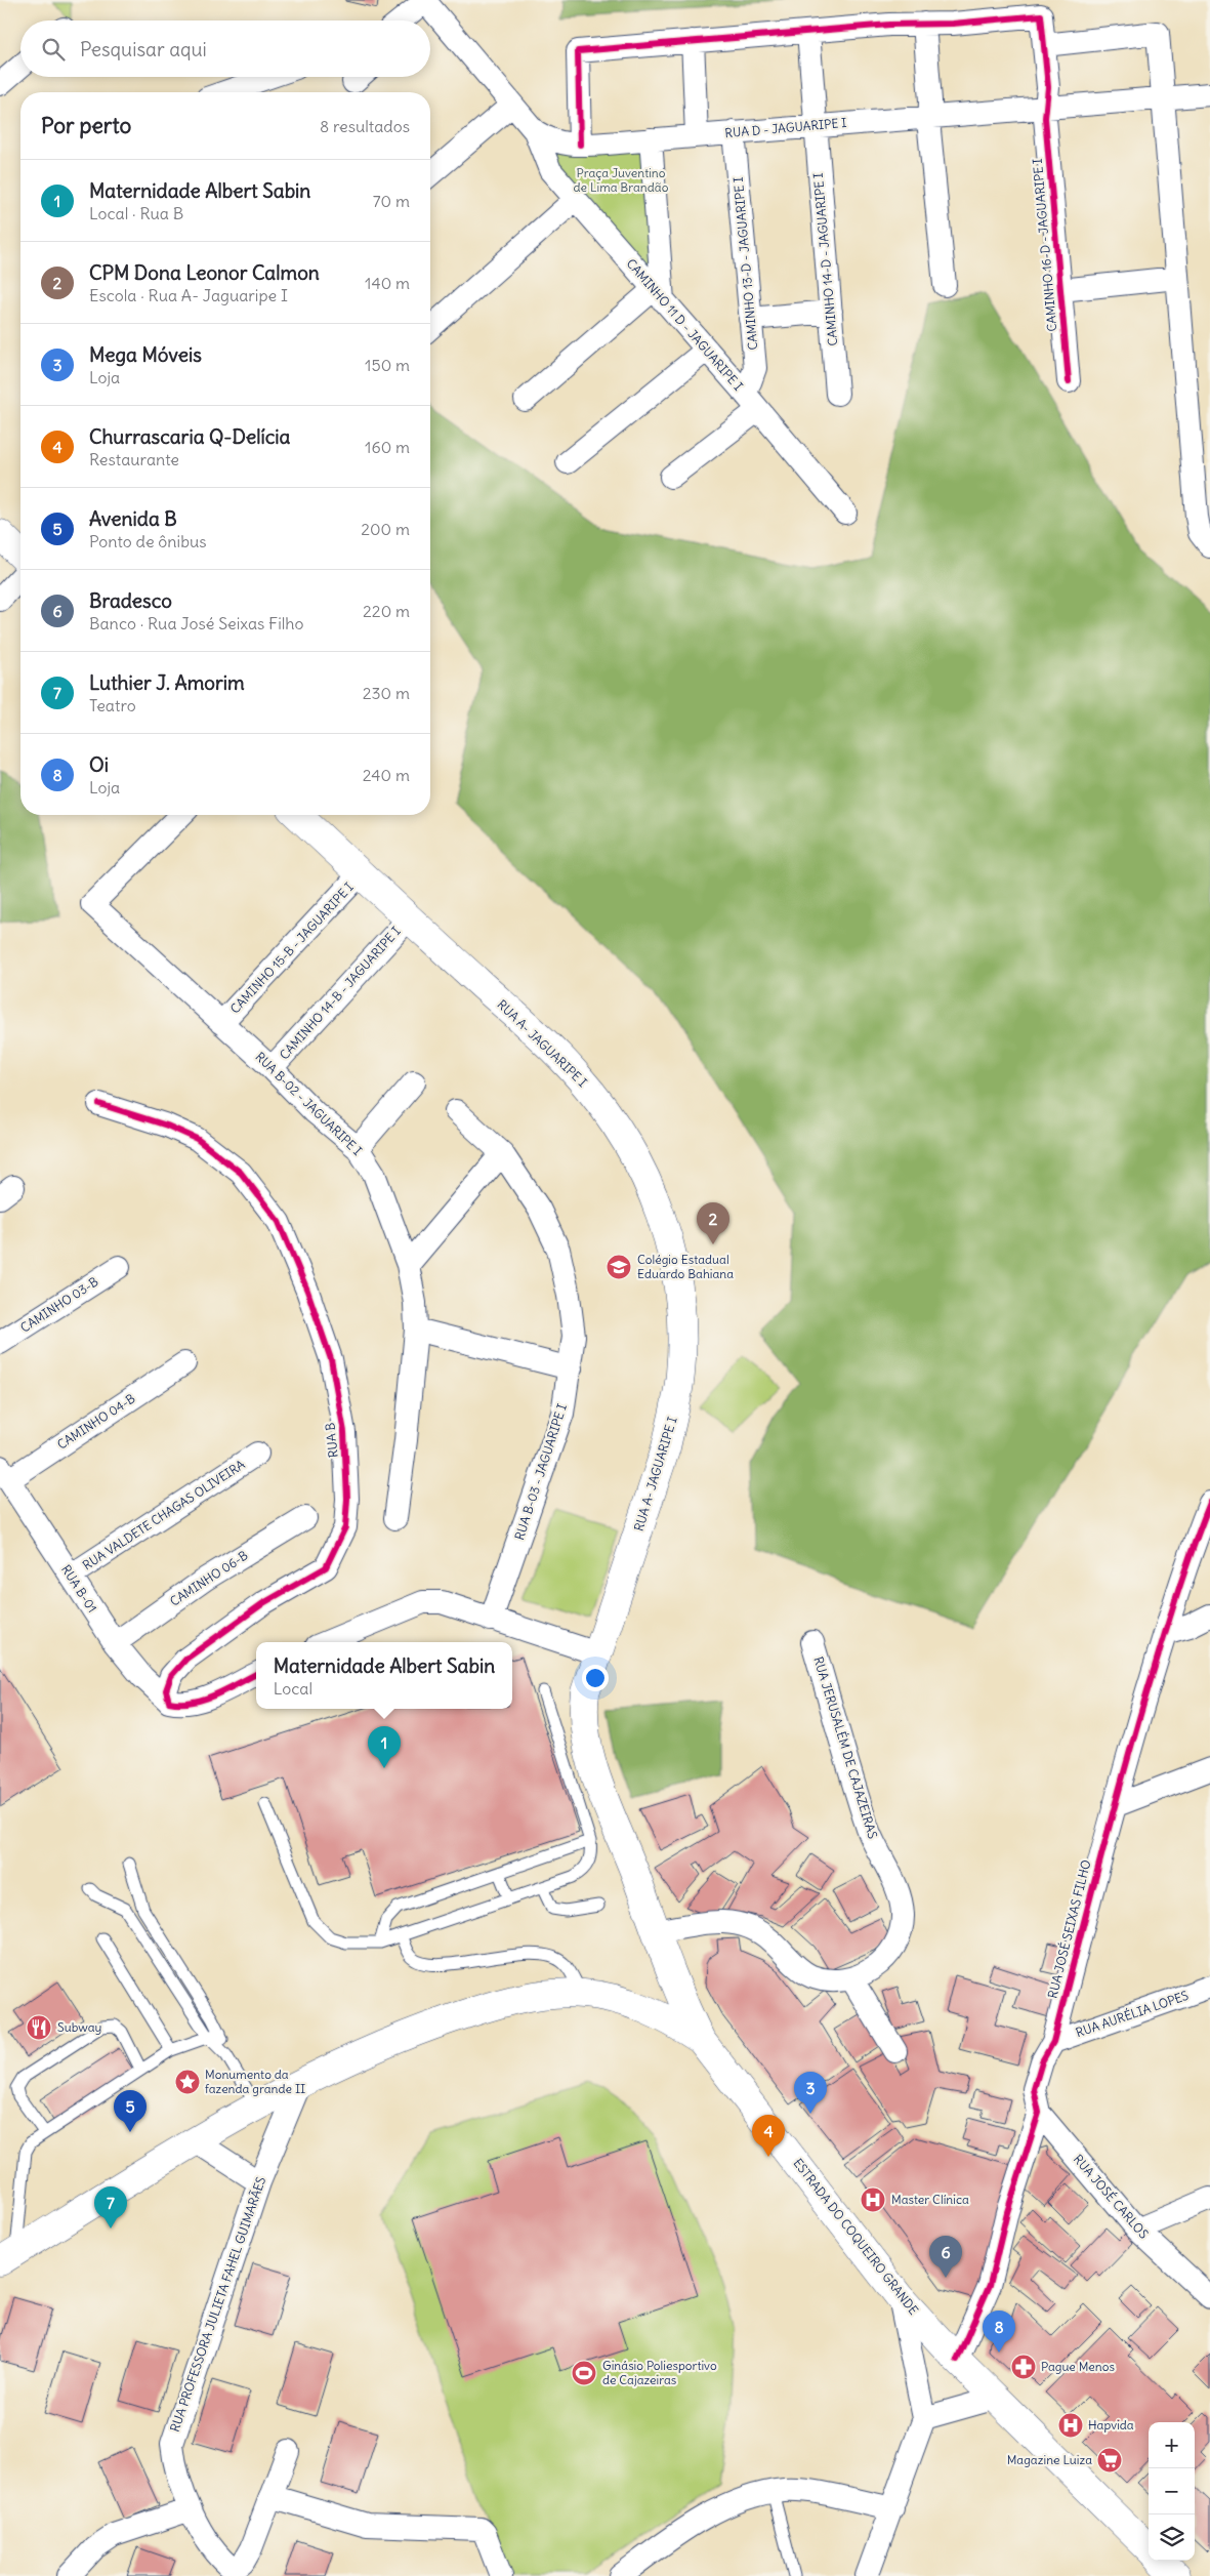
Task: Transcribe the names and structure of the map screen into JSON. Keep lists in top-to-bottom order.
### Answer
{
  "streets": {
    "main road": ["RUA A- JAGUARIPE I", "ESTRADA DO COQUEIRO GRANDE"],
    "street": [
      "RUA D - JAGUARIPE I",
      "CAMINHO 16-D - JAGUARIPE I",
      "CAMINHO 14-D - JAGUARIPE I",
      "CAMINHO 13-D - JAGUARIPE I",
      "CAMINHO 11 D - JAGUARIPE I",
      "CAMINHO 15-B - JAGUARIPE I",
      "CAMINHO 14-B - JAGUARIPE I",
      "RUA B-02 - JAGUARIPE I",
      "CAMINHO 03-B",
      "CAMINHO 04-B",
      "RUA B",
      "RUA B-03 - JAGUARIPE I",
      "RUA VALDETE CHAGAS OLIVEIRA",
      "CAMINHO 06-B",
      "RUA B-01",
      "RUA JERUSALÉM DE CAJAZEIRAS",
      "RUA JOSÉ SEIXAS FILHO",
      "RUA AURÉLIA LOPES",
      "RUA JOSÉ CARLOS",
      "RUA PROFESSORA JULIETA FAHEL GUIMARÃES"
    ]
  },
  "crossings": [
    ["RUA D - JAGUARIPE I", "CAMINHO 16-D - JAGUARIPE I"],
    ["RUA D - JAGUARIPE I", "CAMINHO 14-D - JAGUARIPE I"],
    ["RUA D - JAGUARIPE I", "CAMINHO 13-D - JAGUARIPE I"],
    ["RUA D - JAGUARIPE I", "CAMINHO 11 D - JAGUARIPE I"],
    ["CAMINHO 13-D - JAGUARIPE I", "CAMINHO 11 D - JAGUARIPE I"],
    ["CAMINHO 15-B - JAGUARIPE I", "RUA A- JAGUARIPE I"],
    ["CAMINHO 15-B - JAGUARIPE I", "RUA B-02 - JAGUARIPE I"],
    ["CAMINHO 14-B - JAGUARIPE I", "RUA A- JAGUARIPE I"],
    ["CAMINHO 14-B - JAGUARIPE I", "RUA B-02 - JAGUARIPE I"],
    ["RUA A- JAGUARIPE I", "RUA JERUSALÉM DE CAJAZEIRAS"],
    ["RUA A- JAGUARIPE I", "ESTRADA DO COQUEIRO GRANDE"],
    ["CAMINHO 04-B", "RUA B-01"],
    ["RUA B", "RUA B-01"],
    ["RUA VALDETE CHAGAS OLIVEIRA", "RUA B-01"],
    ["CAMINHO 06-B", "RUA B-01"],
    ["RUA JERUSALÉM DE CAJAZEIRAS", "ESTRADA DO COQUEIRO GRANDE"],
    ["RUA JOSÉ SEIXAS FILHO", "RUA AURÉLIA LOPES"],
    ["RUA JOSÉ SEIXAS FILHO", "RUA JOSÉ CARLOS"],
    ["RUA JOSÉ SEIXAS FILHO", "ESTRADA DO COQUEIRO GRANDE"],
    ["ESTRADA DO COQUEIRO GRANDE", "RUA PROFESSORA JULIETA FAHEL GUIMARÃES"]
  ],
  "parks": ["Praça Juventino de Lima Brandão"],
  "places": {
    "school or university": ["Colégio Estadual Eduardo Bahiana"],
    "restaurant": ["Subway"],
    "place": ["Monumento da fazenda grande II"],
    "hospital": ["Master Clínica", "Hapvida"],
    "pharmacy": ["Pague Menos"],
    "sports": ["Ginásio Poliesportivo de Cajazeiras"],
    "supermarket": ["Magazine Luiza"]
  },
  "page": {
    "search": "Pesquisar aqui",
    "heading": ["Por perto", "8 resultados"],
    "list": [
      {
        "mark": "1",
        "name": "Maternidade Albert Sabin",
        "note": "Local · Rua B",
        "value": "70 m"
      },
      {
        "mark": "2",
        "name": "CPM Dona Leonor Calmon",
        "note": "Escola · Rua A- Jaguaripe I",
        "value": "140 m"
      },
      {
        "mark": "3",
        "name": "Mega Móveis",
        "note": "Loja",
        "value": "150 m"
      },
      {
        "mark": "4",
        "name": "Churrascaria Q-Delícia",
        "note": "Restaurante",
        "value": "160 m"
      },
      {
        "mark": "5",
        "name": "Avenida B",
        "note": "Ponto de ônibus",
        "value": "200 m"
      },
      {
        "mark": "6",
        "name": "Bradesco",
        "note": "Banco · Rua José Seixas Filho",
        "value": "220 m"
      },
      {
        "mark": "7",
        "name": "Luthier J. Amorim",
        "note": "Teatro",
        "value": "230 m"
      },
      {
        "mark": "8",
        "name": "Oi",
        "note": "Loja",
        "value": "240 m"
      }
    ],
    "pins": [
      "2",
      "1",
      "3",
      "5",
      "4",
      "7",
      "6",
      "8"
    ],
    "popup": ["Maternidade Albert Sabin", "Local"],
    "map_buttons": ["+", "−"]
  }
}
